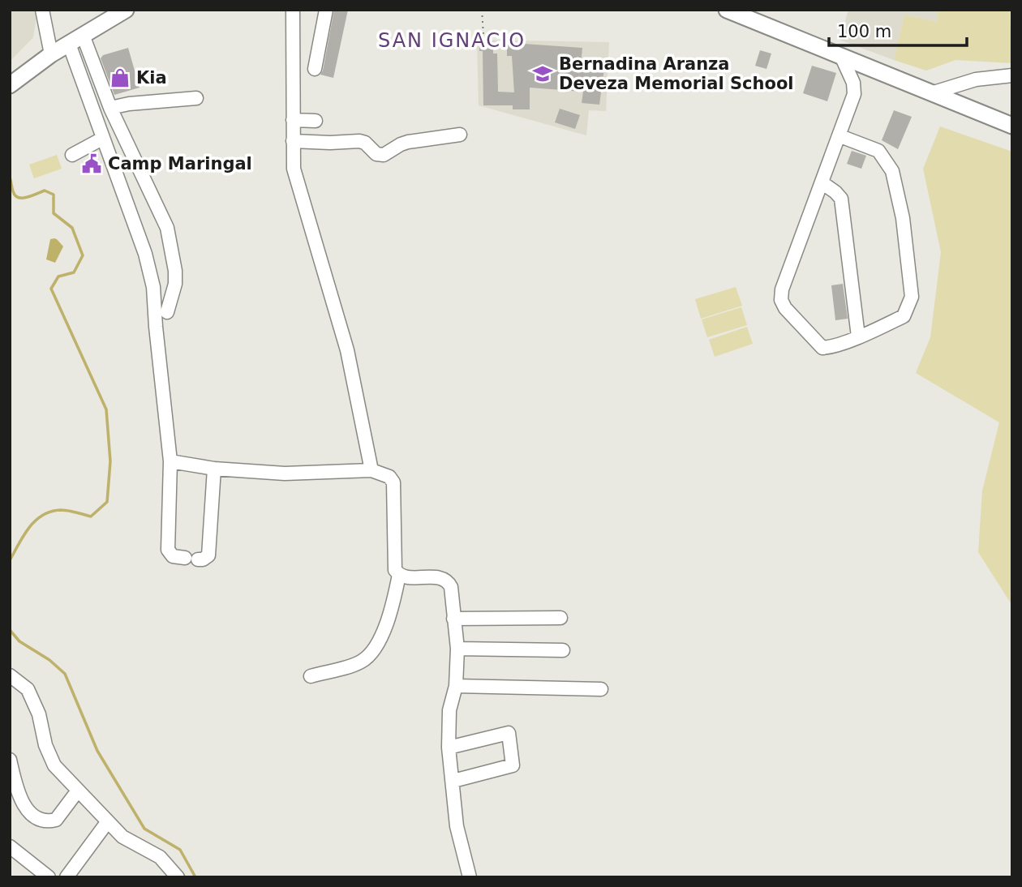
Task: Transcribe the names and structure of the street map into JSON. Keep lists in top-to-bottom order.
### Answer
{
  "districts": ["SAN IGNACIO"],
  "places": {
    "school or university": ["Bernadina Aranza Deveza Memorial School"],
    "shop": ["Kia"],
    "public building": ["Camp Maringal"]
  },
  "scale_bar": "100 m"
}
